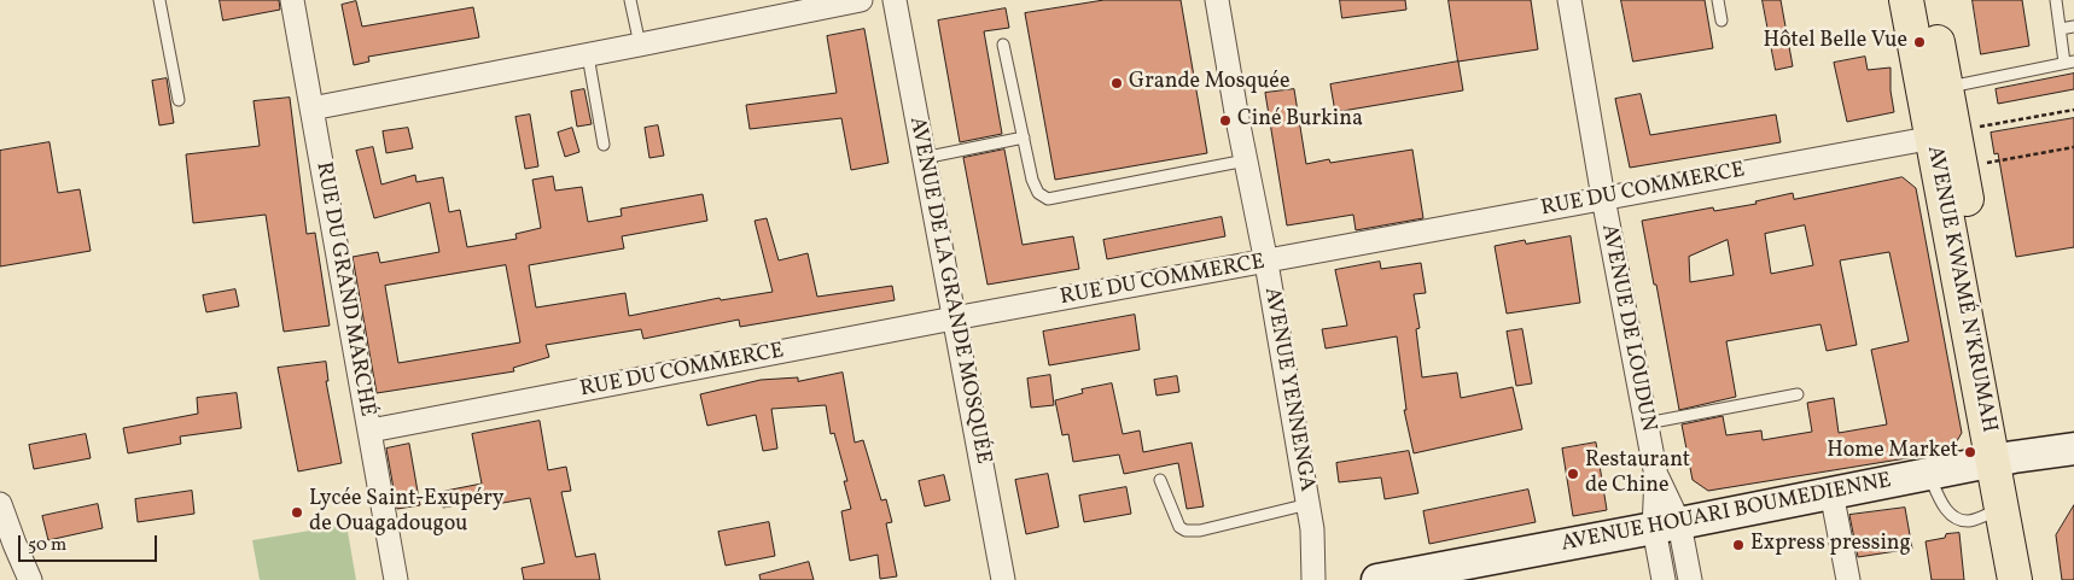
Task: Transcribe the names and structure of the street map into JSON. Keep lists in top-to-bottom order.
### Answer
{
  "streets": {
    "main road": ["AVENUE KWAMÉ N'KRUMAH", "AVENUE HOUARI BOUMEDIENNE"],
    "street": [
      "RUE DU COMMERCE",
      "RUE DU GRAND MARCHÉ",
      "AVENUE DE LA GRANDE MOSQUÉE",
      "AVENUE DE LOUDUN",
      "AVENUE YENNENGA"
    ]
  },
  "crossings": [
    ["RUE DU COMMERCE", "RUE DU GRAND MARCHÉ"],
    ["RUE DU COMMERCE", "AVENUE KWAMÉ N'KRUMAH"],
    ["RUE DU COMMERCE", "AVENUE DE LA GRANDE MOSQUÉE"],
    ["RUE DU COMMERCE", "AVENUE DE LOUDUN"],
    ["RUE DU COMMERCE", "AVENUE YENNENGA"],
    ["AVENUE KWAMÉ N'KRUMAH", "AVENUE HOUARI BOUMEDIENNE"],
    ["AVENUE DE LOUDUN", "AVENUE HOUARI BOUMEDIENNE"]
  ],
  "places": [
    "Hôtel Belle Vue",
    "Grande Mosquée",
    "Ciné Burkina",
    "Home Market",
    "Restaurant de Chine",
    "Lycée Saint-Exupéry de Ouagadougou",
    "Express pressing"
  ],
  "scale_bar": "50 m"
}
